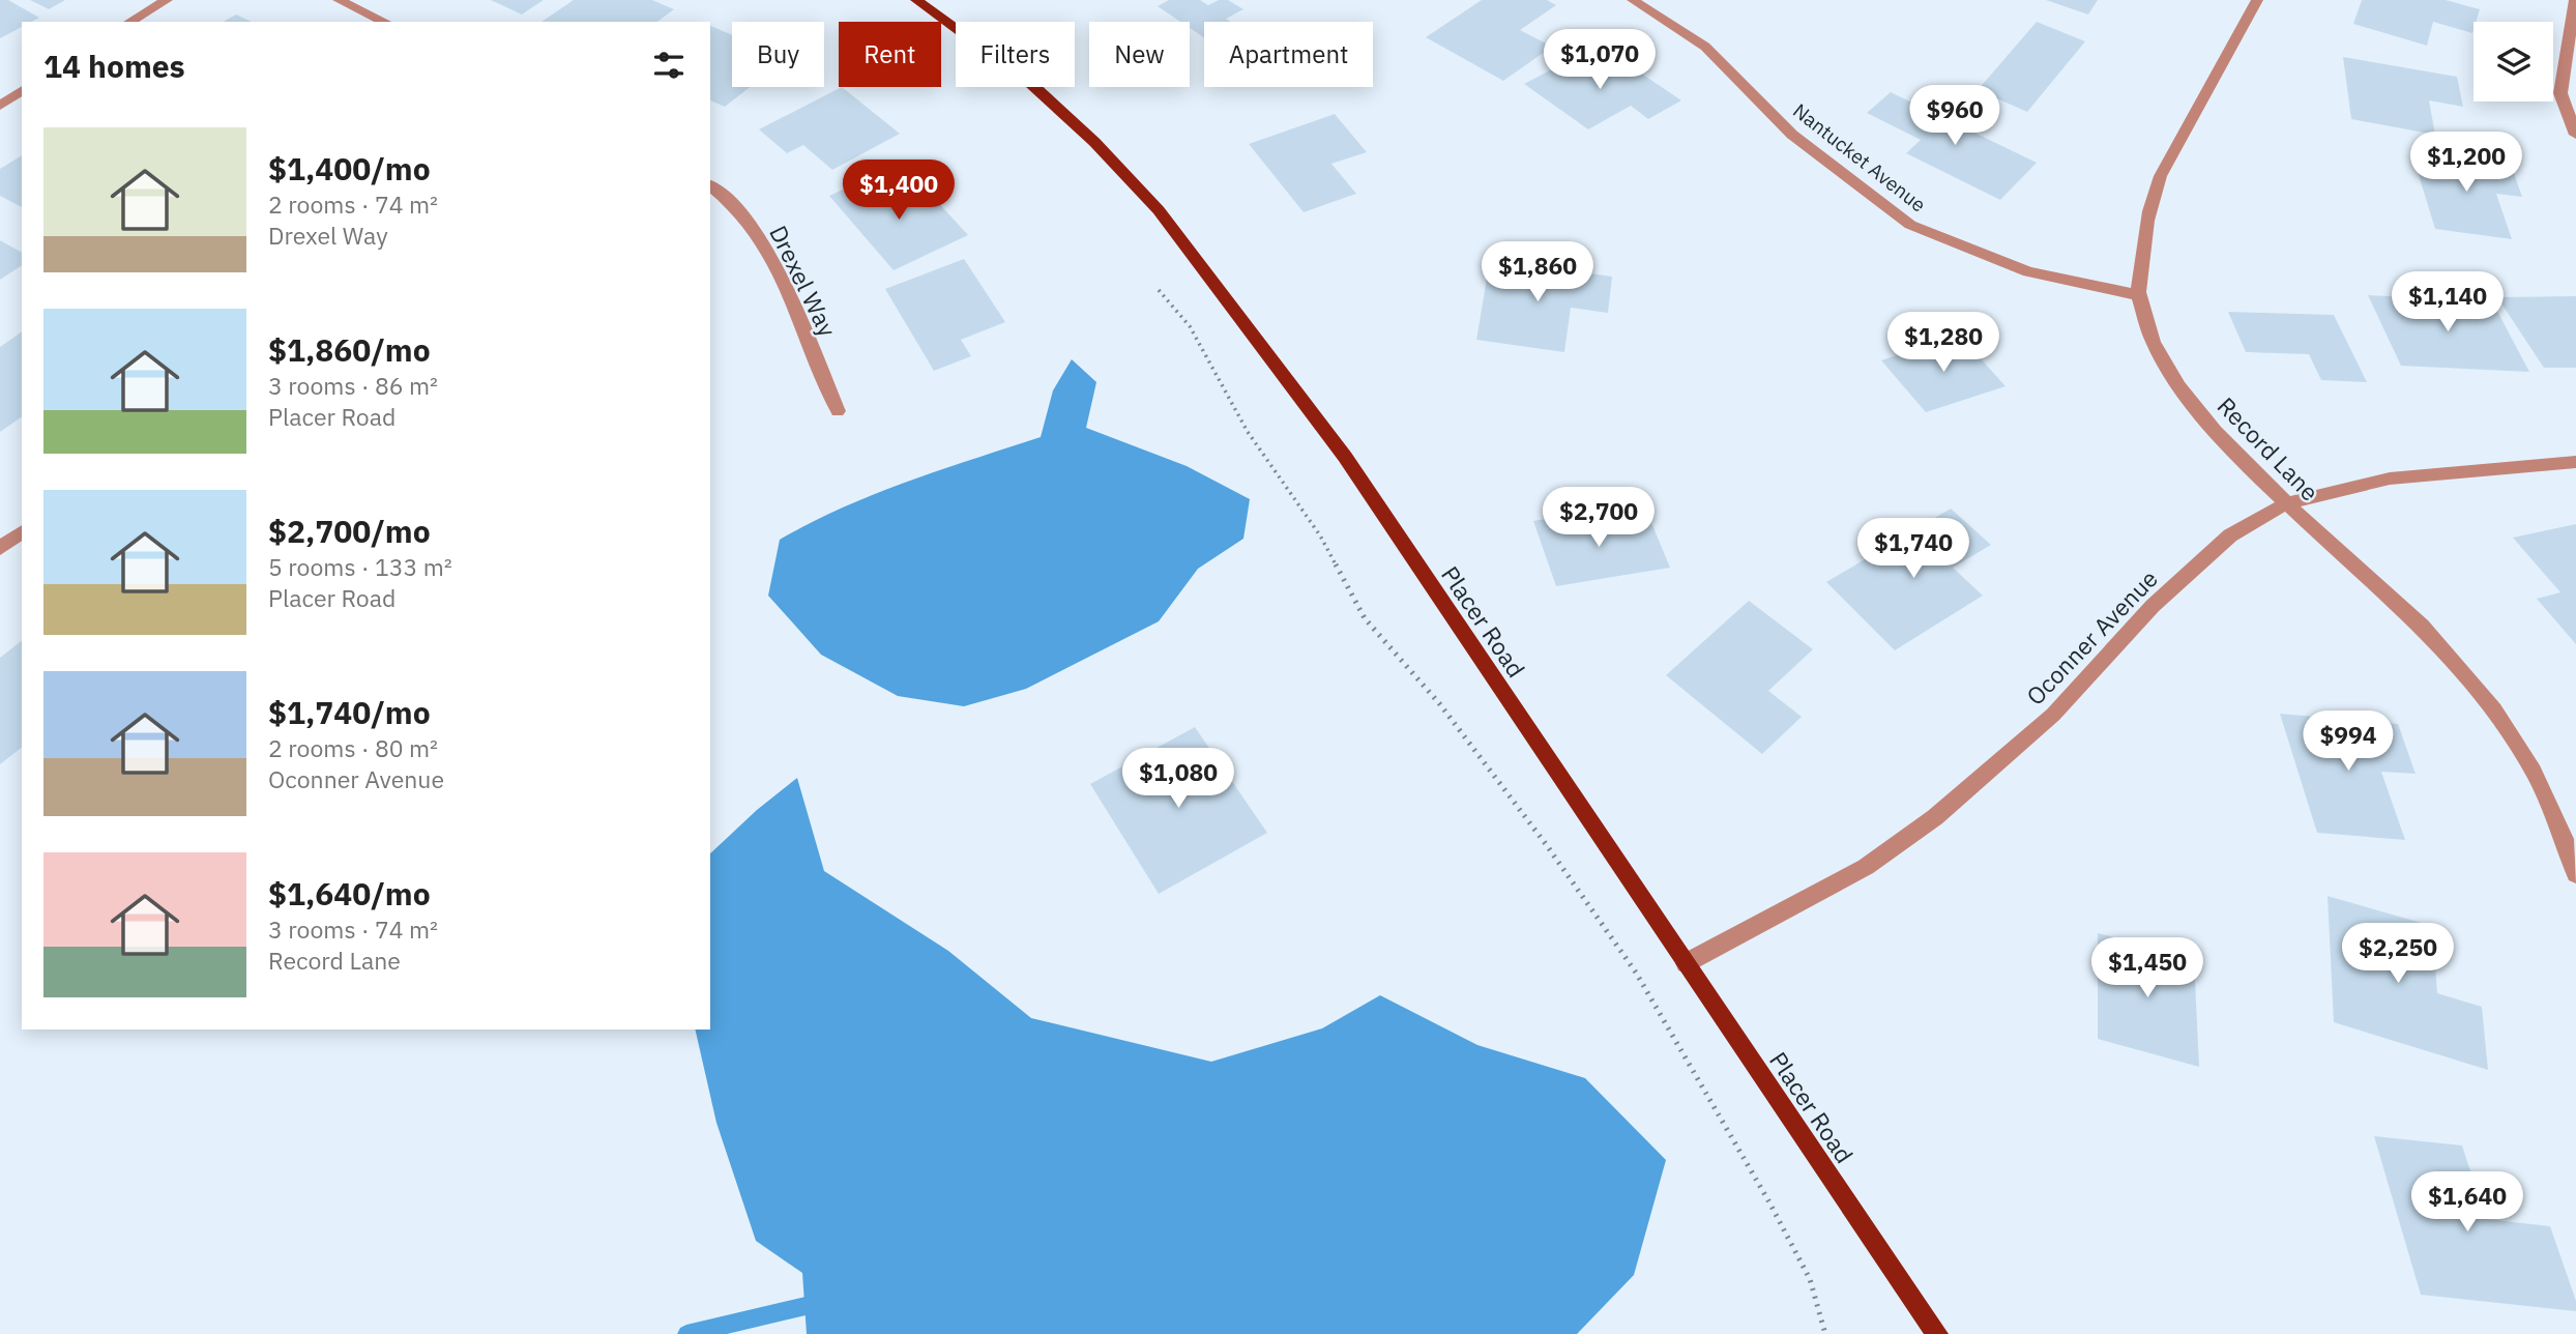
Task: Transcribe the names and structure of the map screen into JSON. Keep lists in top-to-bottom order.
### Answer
{
  "streets": {
    "main road": ["Placer Road"],
    "street": [
      "Nantucket Avenue",
      "Drexel Way",
      "Record Lane",
      "Oconner Avenue"
    ]
  },
  "crossings": [
    ["Nantucket Avenue", "Record Lane"],
    ["Record Lane", "Oconner Avenue"],
    ["Placer Road", "Oconner Avenue"]
  ],
  "page": {
    "chip": [
      "Buy",
      "Rent",
      "Filters",
      "New",
      "Apartment"
    ],
    "heading": "14 homes",
    "price": [
      "$1,070",
      "$960",
      "$1,200",
      "$1,400",
      "$1,860",
      "$1,140",
      "$1,280",
      "$2,700",
      "$1,740",
      "$994",
      "$1,080",
      "$2,250",
      "$1,450",
      "$1,640"
    ],
    "list": [
      {
        "name": "$1,400/mo",
        "note": "2 rooms · 74 m² · Drexel Way"
      },
      {
        "name": "$1,860/mo",
        "note": "3 rooms · 86 m² · Placer Road"
      },
      {
        "name": "$2,700/mo",
        "note": "5 rooms · 133 m² · Placer Road"
      },
      {
        "name": "$1,740/mo",
        "note": "2 rooms · 80 m² · Oconner Avenue"
      },
      {
        "name": "$1,640/mo",
        "note": "3 rooms · 74 m² · Record Lane"
      }
    ]
  }
}
